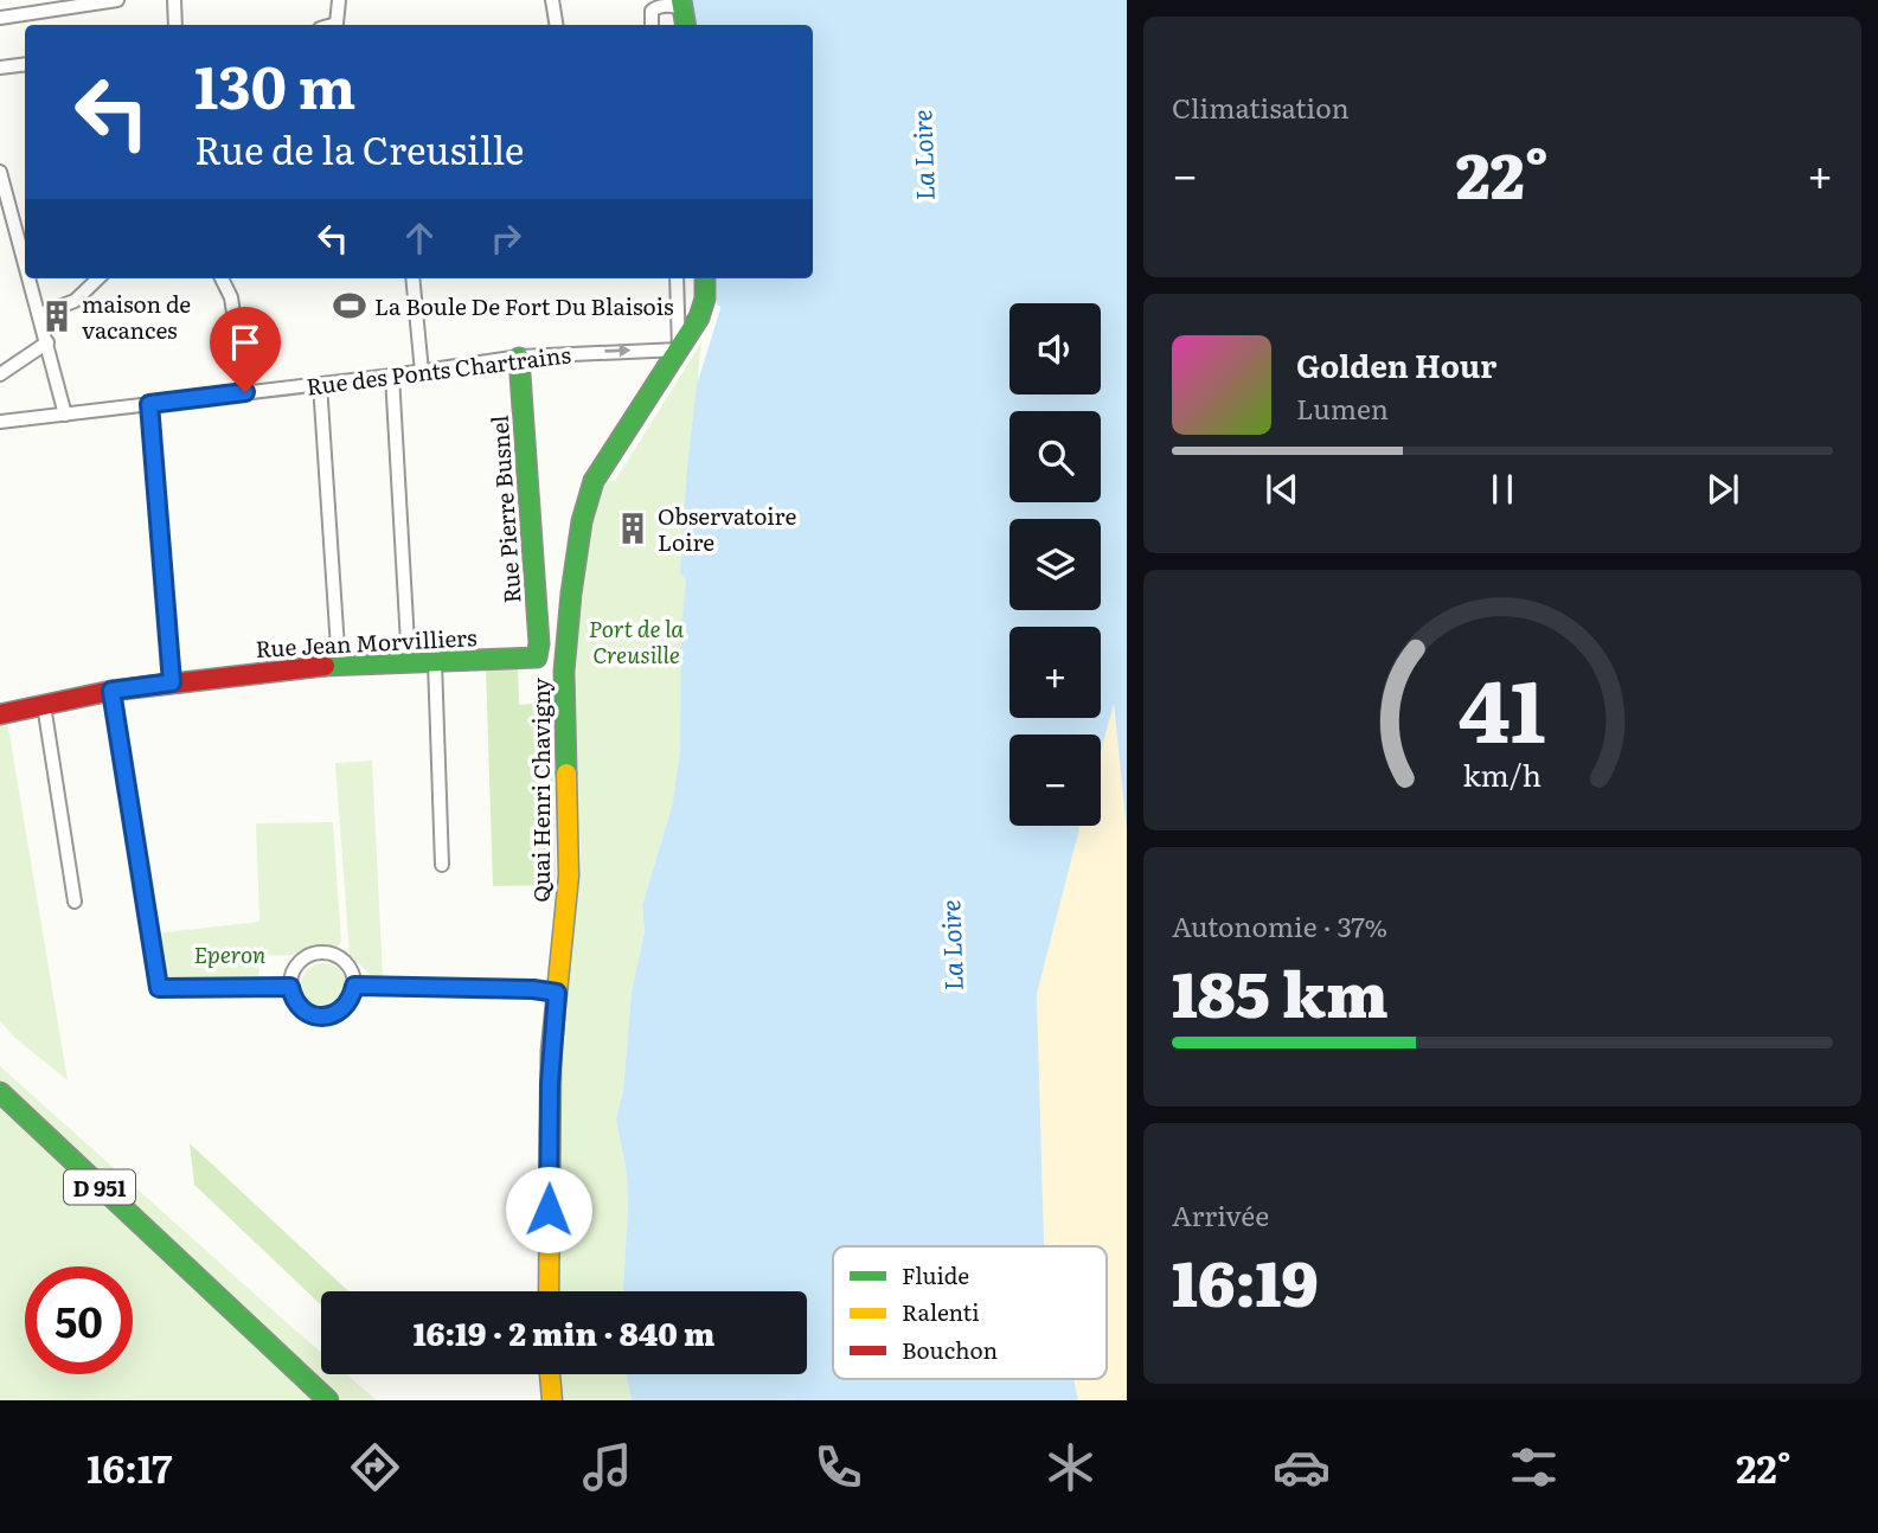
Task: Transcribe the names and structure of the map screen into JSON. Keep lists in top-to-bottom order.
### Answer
{
  "streets": {
    "main road": [
      "Rue Pierre Busnel",
      "Rue Jean Morvilliers",
      "Quai Henri Chavigny",
      "D 951"
    ],
    "street": ["Rue des Ponts Chartrains"]
  },
  "crossings": [
    ["Rue des Ponts Chartrains", "Rue Pierre Busnel"],
    ["Rue des Ponts Chartrains", "Quai Henri Chavigny"],
    ["Rue Pierre Busnel", "Rue Jean Morvilliers"]
  ],
  "water": ["La Loire"],
  "parks": ["Port de la Creusille", "Eperon"],
  "places": {
    "sports": ["La Boule De Fort Du Blaisois"],
    "building": ["maison de vacances", "Observatoire Loire"]
  },
  "legend": ["Fluide", "Ralenti", "Bouchon"],
  "page": {
    "tile": [
      "Climatisation",
      ["Autonomie · 37%", "185 km"],
      ["Arrivée", "16:19"]
    ],
    "turn": ["130 m", "Rue de la Creusille"],
    "heat": ["−", "22°", "+"],
    "map_buttons": ["+", "−"],
    "song": ["Golden Hour", "Lumen"],
    "limit": "50",
    "trip": "16:19 · 2 min · 840 m",
    "tabs": ["16:17", "22°"],
    "gauge": ["41", "km/h"]
  }
}
